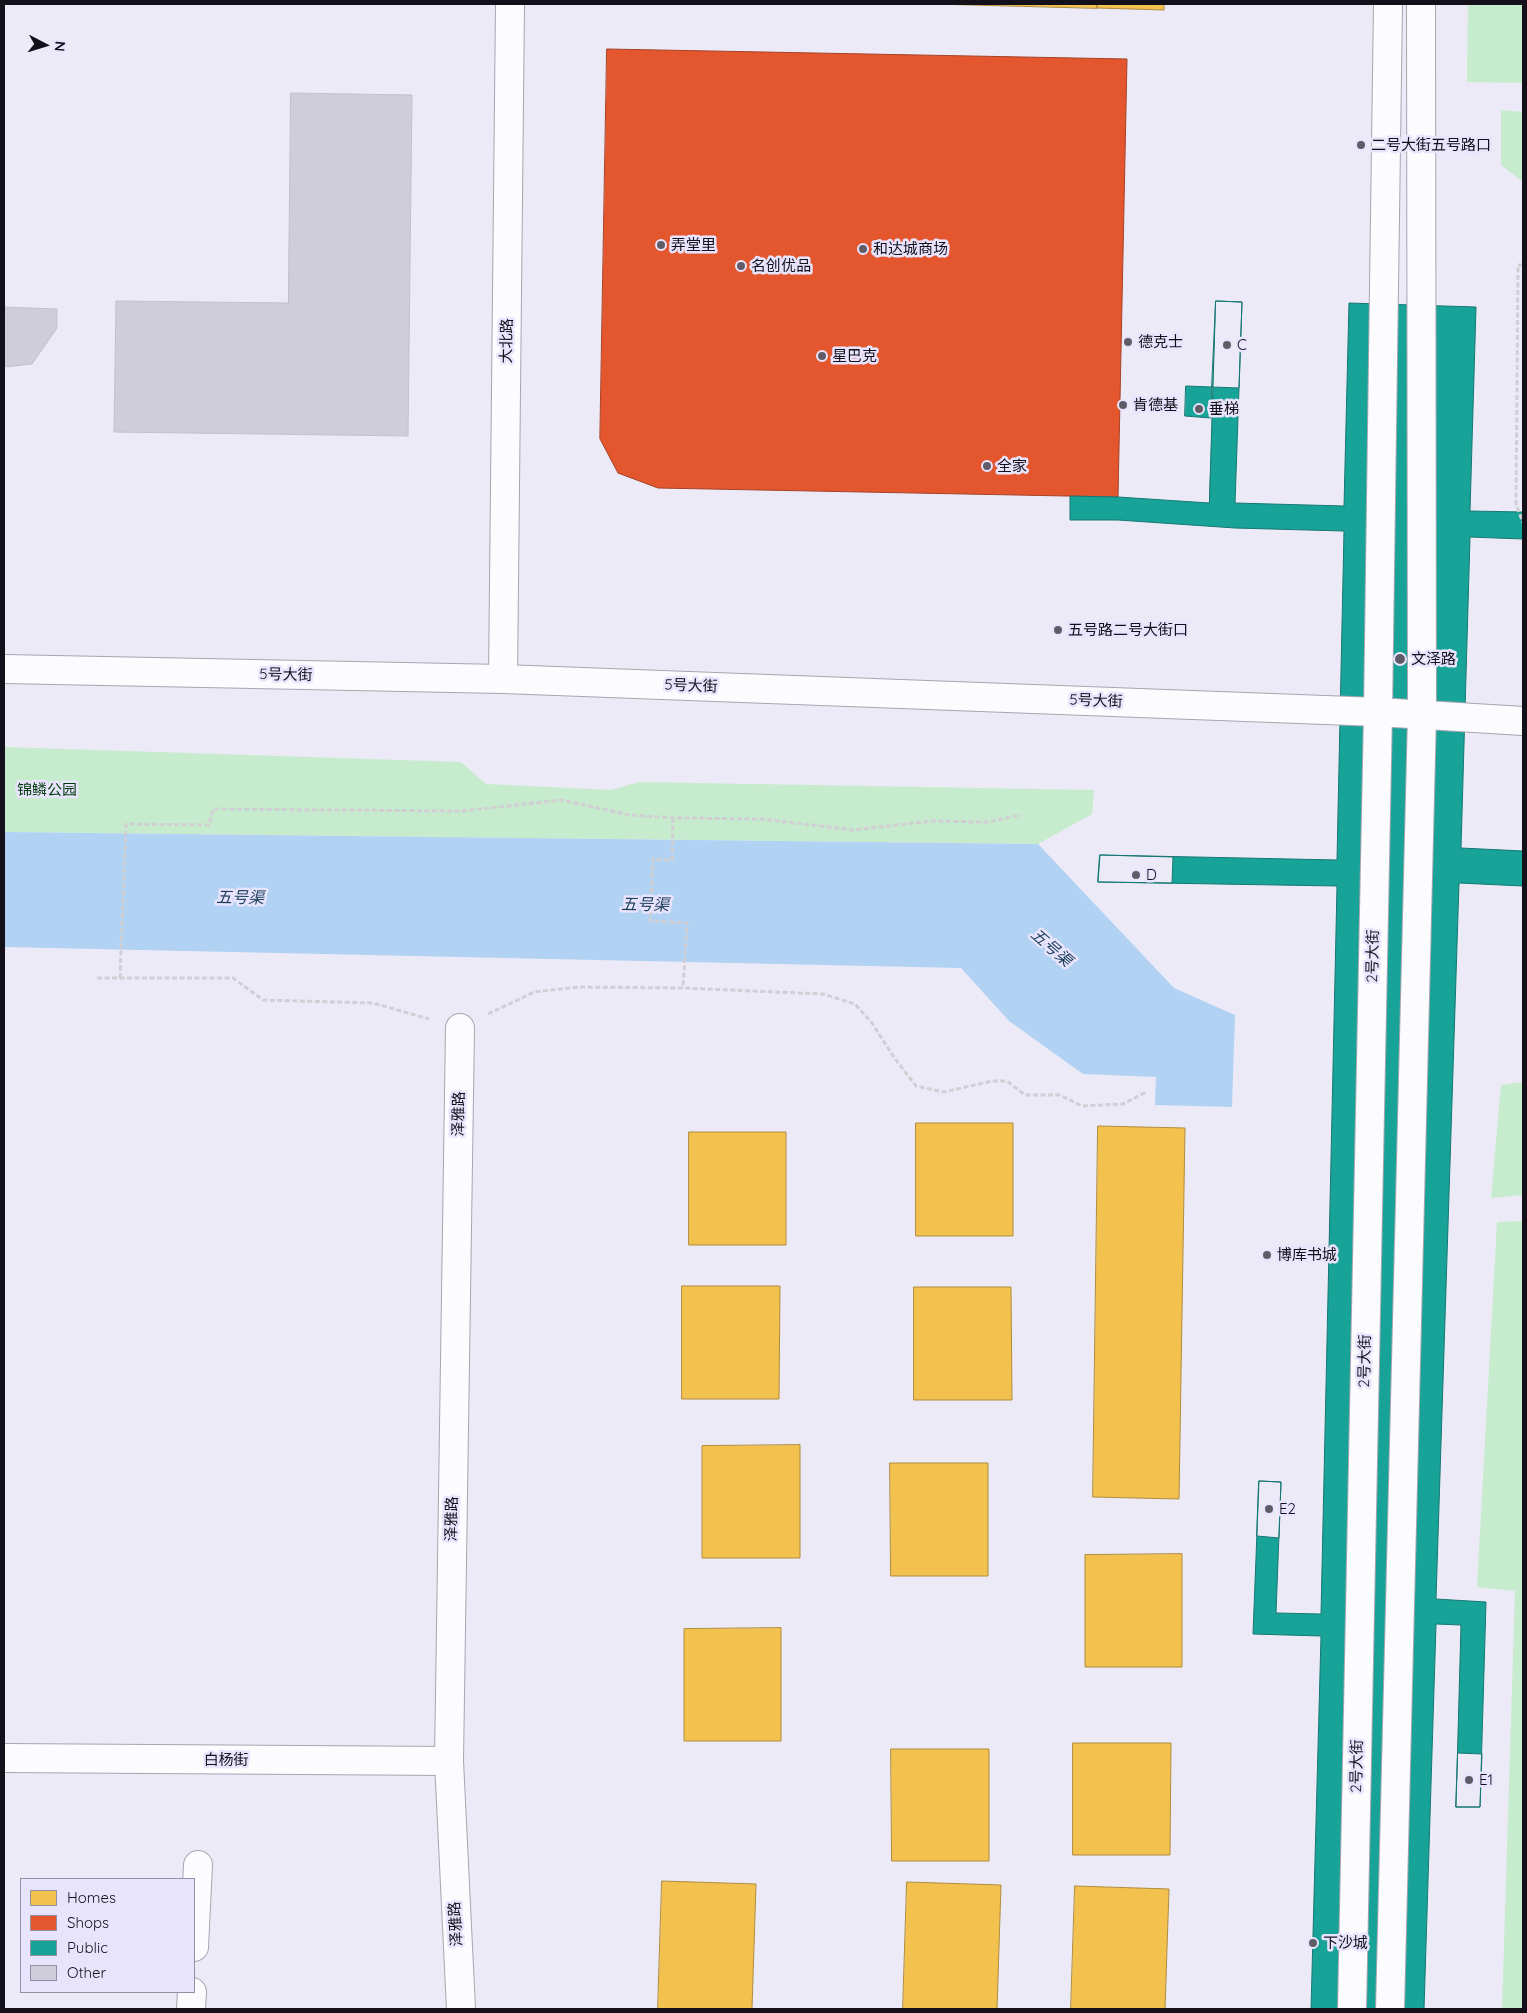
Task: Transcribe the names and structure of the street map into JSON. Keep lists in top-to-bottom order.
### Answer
{
  "streets": {
    "main road": [
      "大北路",
      "5号大街",
      "2号大街",
      "泽雅路",
      "白杨街"
    ]
  },
  "crossings": [
    ["大北路", "5号大街"],
    ["5号大街", "2号大街"],
    ["泽雅路", "白杨街"]
  ],
  "water": ["五号渠"],
  "parks": ["锦鳞公园"],
  "places": [
    "二号大街五号路口",
    "弄堂里",
    "和达城商场",
    "名创优品",
    "德克士",
    "C",
    "星巴克",
    "肯德基",
    "垂梯",
    "全家",
    "五号路二号大街口",
    "文泽路",
    "D",
    "博库书城",
    "E2",
    "E1",
    "下沙城"
  ],
  "legend": [
    "Homes",
    "Shops",
    "Public",
    "Other"
  ],
  "north": "right"
}
